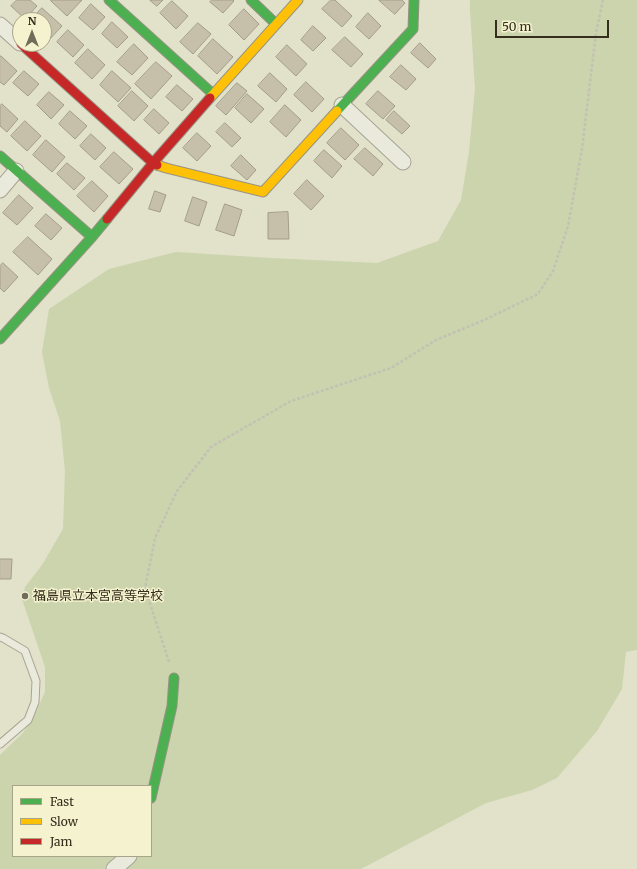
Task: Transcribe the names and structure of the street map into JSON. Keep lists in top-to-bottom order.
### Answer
{
  "places": ["福島県立本宮高等学校"],
  "legend": ["Fast", "Slow", "Jam"],
  "scale_bar": "50 m",
  "north": "top"
}
